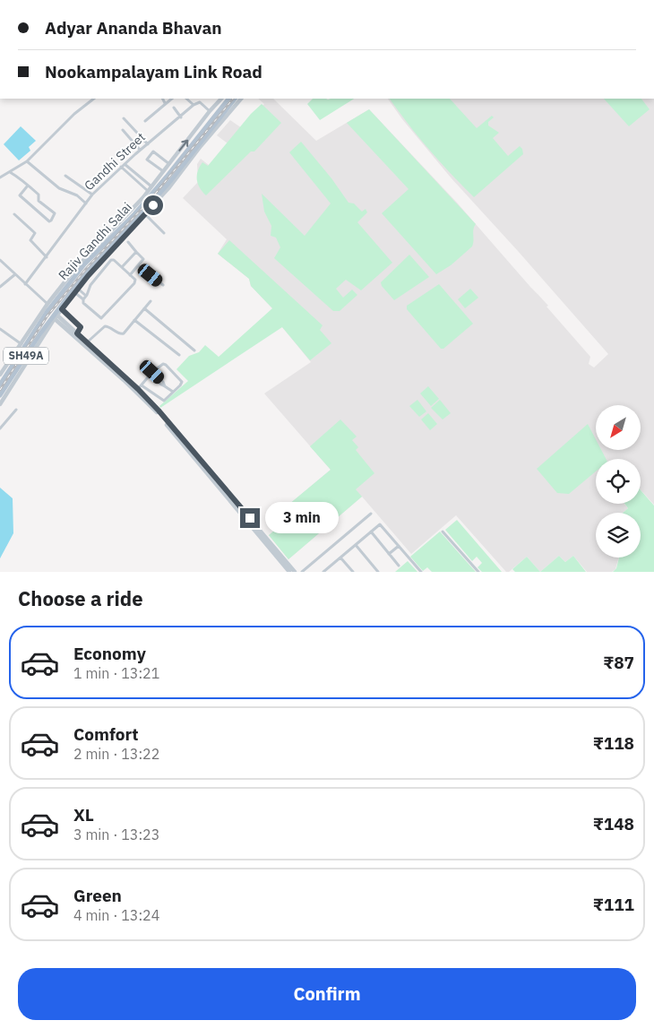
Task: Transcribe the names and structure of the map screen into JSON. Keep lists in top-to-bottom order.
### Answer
{
  "streets": {
    "main road": ["Rajiv Gandhi Salai", "SH49A"],
    "street": ["Gandhi Street"]
  },
  "north": "bottom left",
  "page": {
    "banner": ["Adyar Ananda Bhavan", "Nookampalayam Link Road"],
    "bubble": "3 min",
    "heading": "Choose a ride",
    "list": [
      {
        "name": "Economy",
        "note": "1 min · 13:21",
        "value": "₹87"
      },
      {
        "name": "Comfort",
        "note": "2 min · 13:22",
        "value": "₹118"
      },
      {
        "name": "XL",
        "note": "3 min · 13:23",
        "value": "₹148"
      },
      {
        "name": "Green",
        "note": "4 min · 13:24",
        "value": "₹111"
      }
    ],
    "buttons": "Confirm"
  }
}
